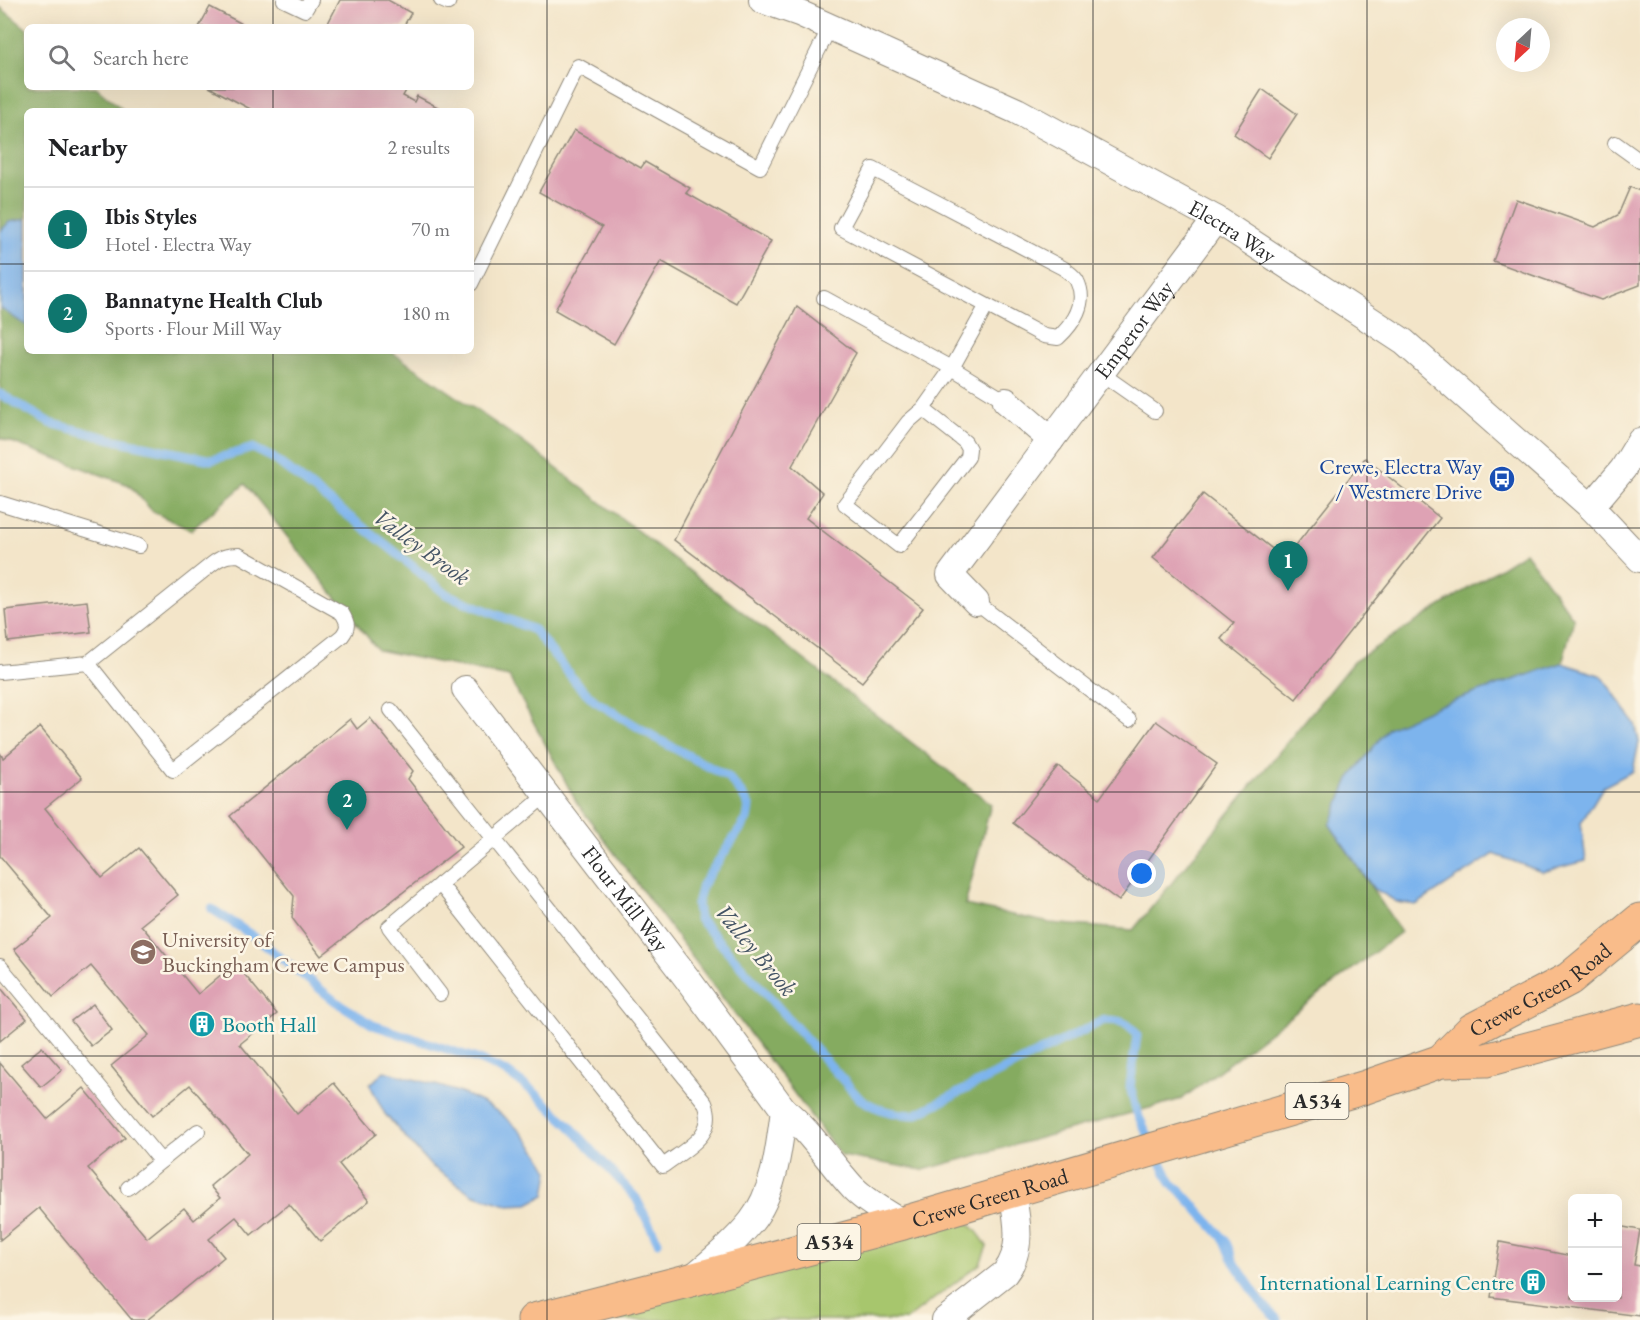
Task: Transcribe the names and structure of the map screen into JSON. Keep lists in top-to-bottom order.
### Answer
{
  "streets": {
    "main road": ["Crewe Green Road", "A534"],
    "street": ["Electra Way", "Emperor Way", "Flour Mill Way"]
  },
  "crossings": [
    ["Electra Way", "Emperor Way"],
    ["Flour Mill Way", "Crewe Green Road"]
  ],
  "water": ["Valley Brook"],
  "places": {
    "bus stop": ["Crewe, Electra Way / Westmere Drive"],
    "school or university": ["University of Buckingham Crewe Campus"],
    "building": ["Booth Hall", "International Learning Centre"]
  },
  "north": "bottom left",
  "page": {
    "search": "Search here",
    "heading": ["Nearby", "2 results"],
    "list": [
      {
        "mark": "1",
        "name": "Ibis Styles",
        "note": "Hotel · Electra Way",
        "value": "70 m"
      },
      {
        "mark": "2",
        "name": "Bannatyne Health Club",
        "note": "Sports · Flour Mill Way",
        "value": "180 m"
      }
    ],
    "pins": ["1", "2"],
    "map_buttons": ["+", "−"]
  }
}
